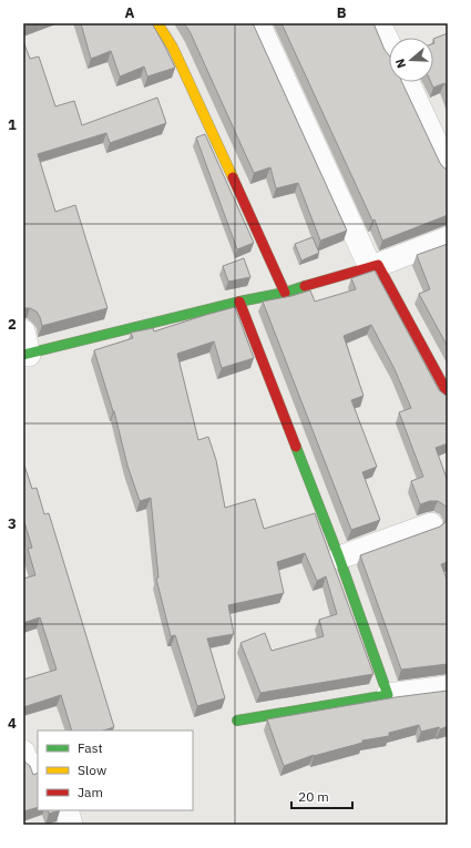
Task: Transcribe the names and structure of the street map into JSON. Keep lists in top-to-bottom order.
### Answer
{
  "legend": ["Fast", "Slow", "Jam"],
  "scale_bar": "20 m",
  "north": "left",
  "grid": {
    "columns": ["A", "B"],
    "rows": [
      "1",
      "2",
      "3",
      "4"
    ]
  }
}
